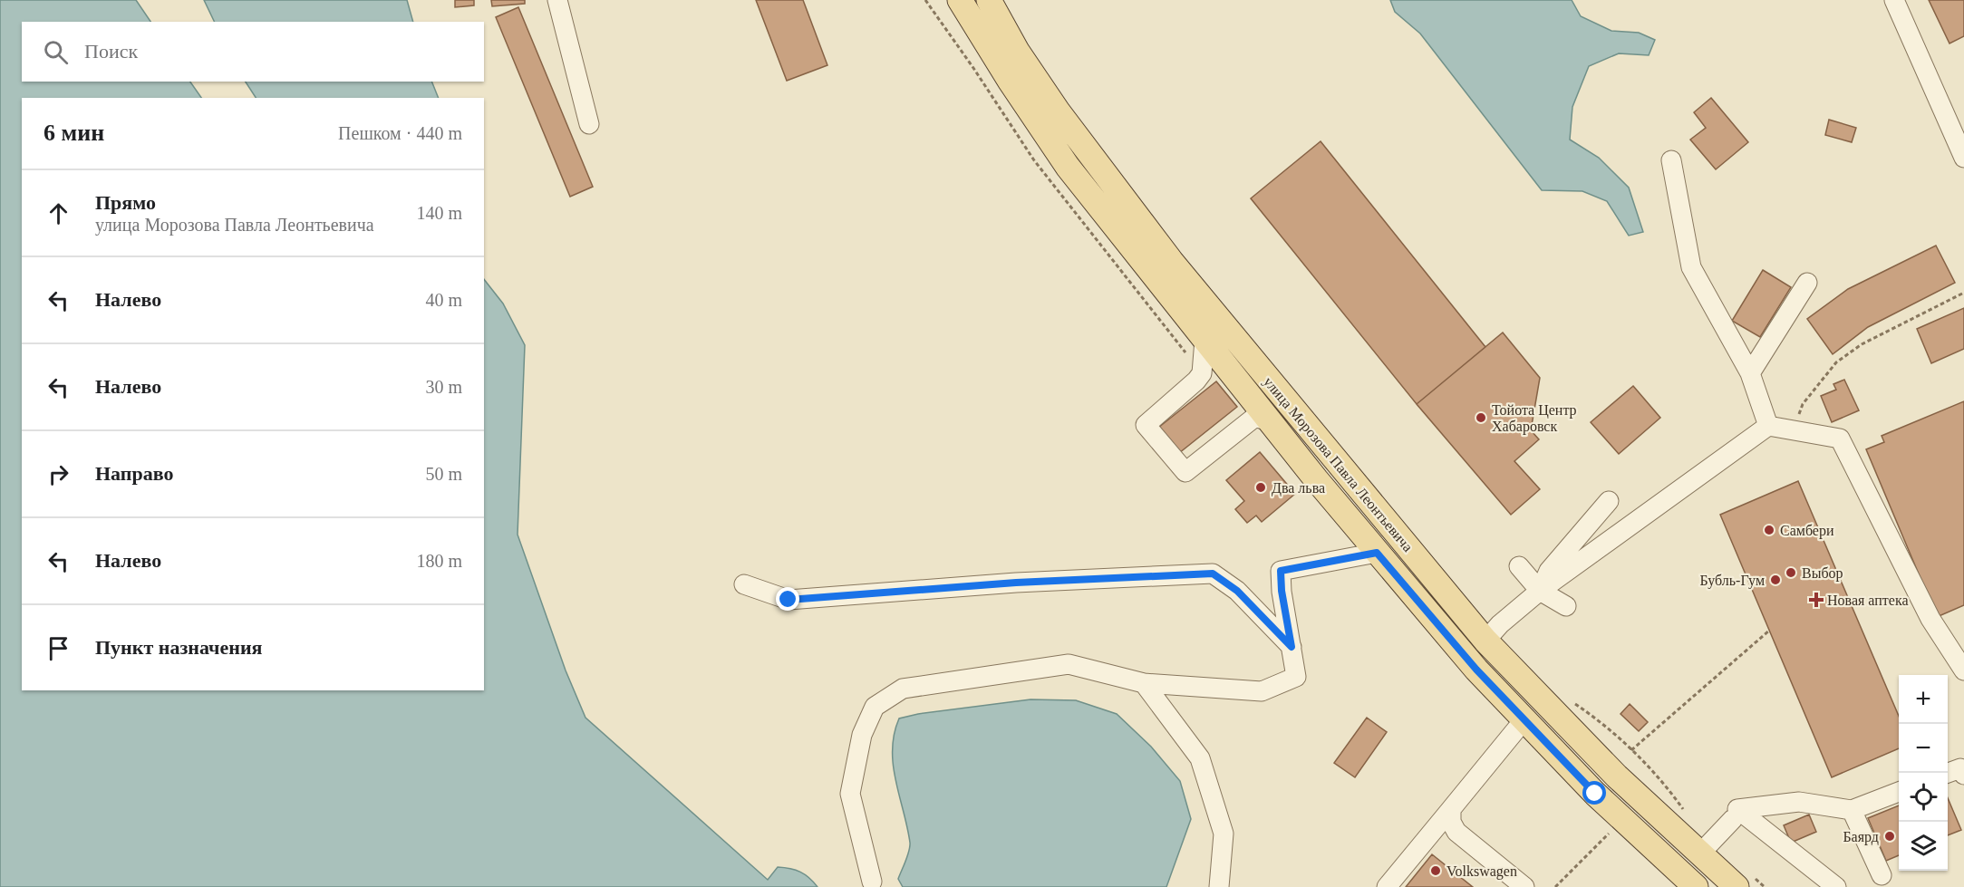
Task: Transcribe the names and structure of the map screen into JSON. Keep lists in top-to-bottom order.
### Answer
{
  "streets": {
    "main road": ["улица Морозова Павла Леонтьевича"]
  },
  "places": {
    "other": [
      "Тойота Центр Хабаровск",
      "Два льва",
      "Самбери",
      "Выбор",
      "Бубль-Гум",
      "Баярд",
      "Volkswagen"
    ],
    "health": ["Новая аптека"]
  },
  "page": {
    "search": "Поиск",
    "heading": ["6 мин", "Пешком · 440 m"],
    "list": [
      ["Прямо", "улица Морозова Павла Леонтьевича", "140 m"],
      ["Налево", "40 m"],
      ["Налево", "30 m"],
      ["Направо", "50 m"],
      ["Налево", "180 m"],
      "Пункт назначения"
    ],
    "map_buttons": ["+", "−"]
  }
}
